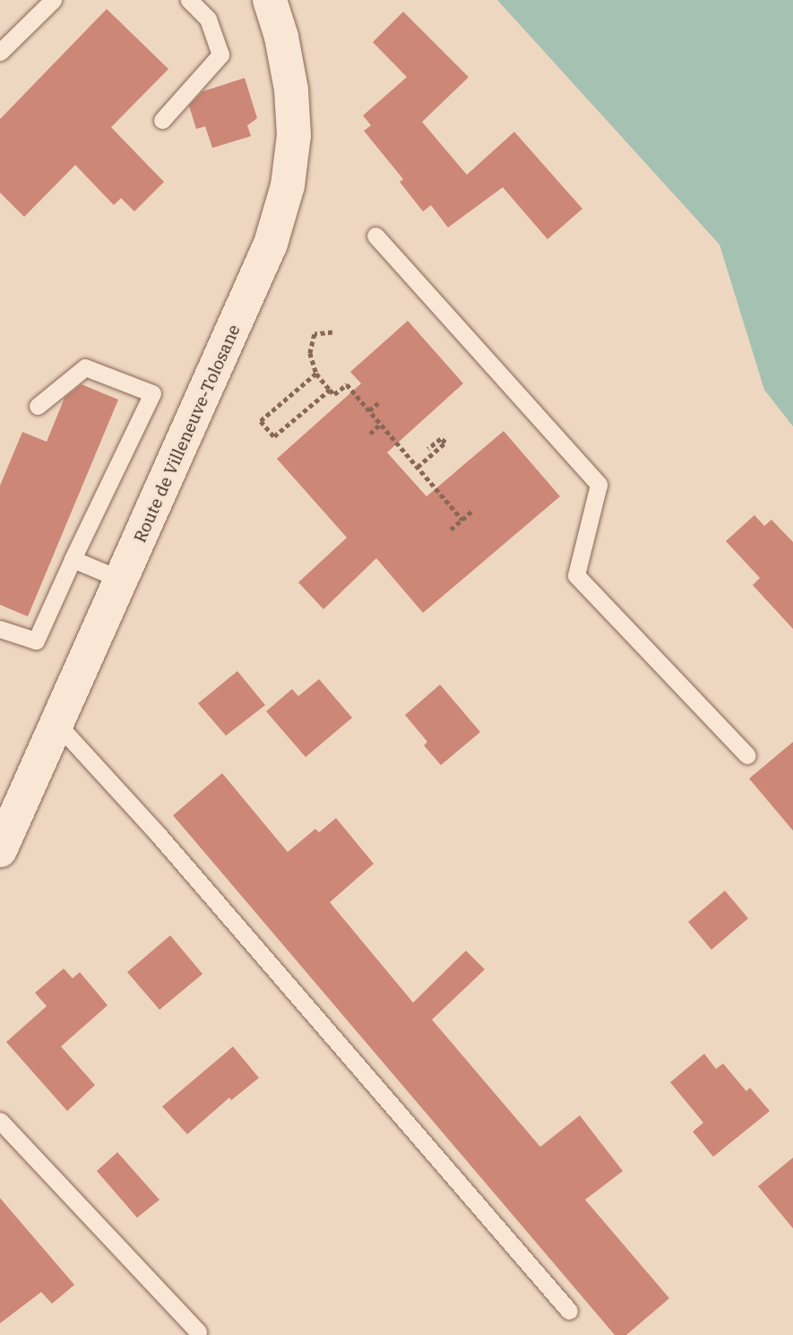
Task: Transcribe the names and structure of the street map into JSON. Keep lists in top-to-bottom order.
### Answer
{
  "streets": {
    "street": ["Route de Villeneuve-Tolosane"]
  }
}
